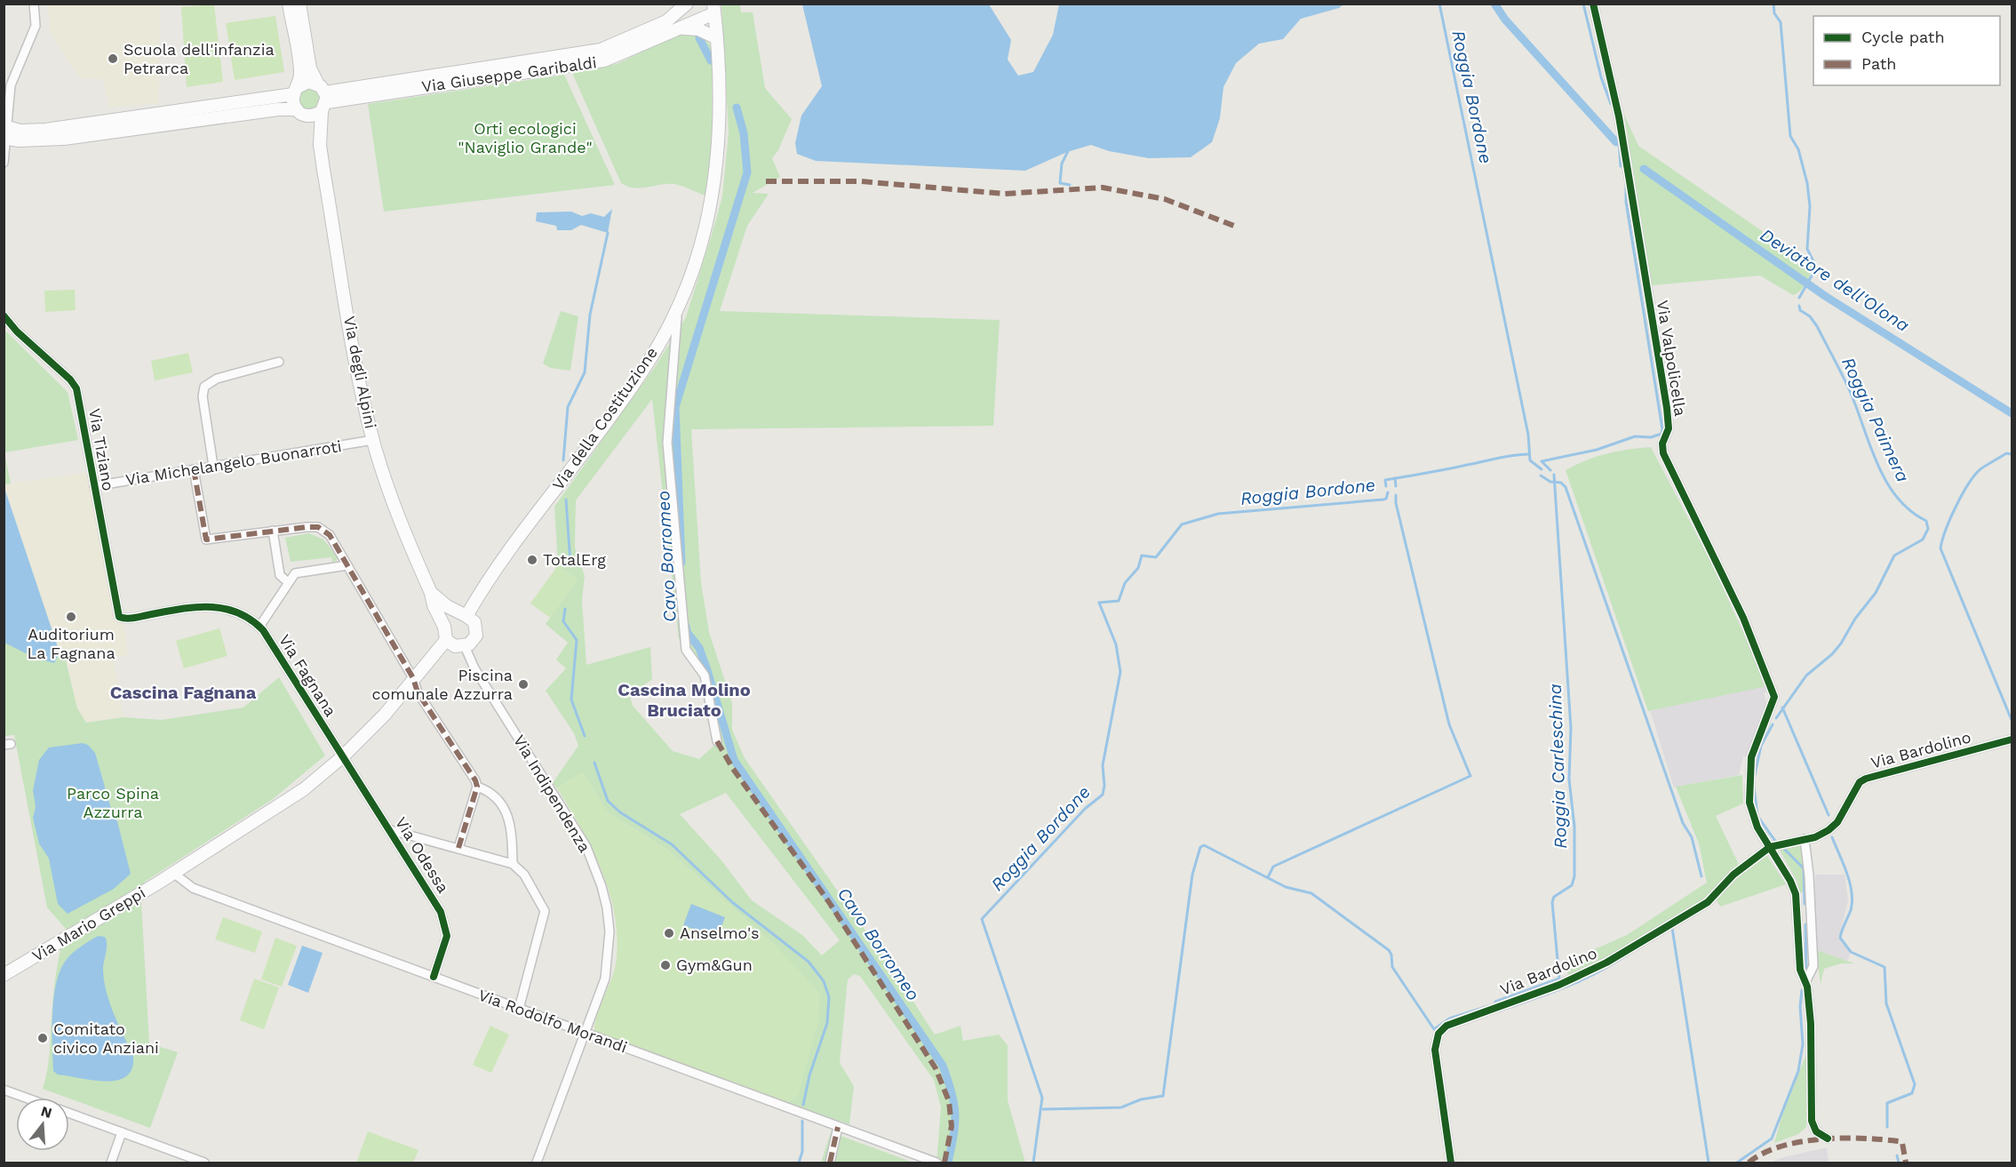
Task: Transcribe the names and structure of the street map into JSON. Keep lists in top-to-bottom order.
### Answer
{
  "streets": {
    "street": [
      "Via Giuseppe Garibaldi",
      "Via Valpolicella",
      "Via degli Alpini",
      "Via della Costituzione",
      "Via Tiziano",
      "Via Michelangelo Buonarroti",
      "Via Fagnana",
      "Via Bardolino",
      "Via Indipendenza",
      "Via Odessa",
      "Via Mario Greppi",
      "Via Rodolfo Morandi"
    ]
  },
  "crossings": [
    ["Via Giuseppe Garibaldi", "Via degli Alpini"],
    ["Via Giuseppe Garibaldi", "Via della Costituzione"],
    ["Via Valpolicella", "Via Bardolino"],
    ["Via degli Alpini", "Via della Costituzione"],
    ["Via degli Alpini", "Via Michelangelo Buonarroti"],
    ["Via degli Alpini", "Via Indipendenza"],
    ["Via della Costituzione", "Via Indipendenza"],
    ["Via Tiziano", "Via Michelangelo Buonarroti"],
    ["Via Tiziano", "Via Fagnana"],
    ["Via Fagnana", "Via Odessa"],
    ["Via Indipendenza", "Via Rodolfo Morandi"],
    ["Via Odessa", "Via Rodolfo Morandi"],
    ["Via Mario Greppi", "Via Rodolfo Morandi"]
  ],
  "districts": ["Cascina Molino Bruciato", "Cascina Fagnana"],
  "water": [
    "Roggia Bordone",
    "Deviatore dell'Olona",
    "Roggia Paimera",
    "Cavo Borromeo",
    "Roggia Carleschina"
  ],
  "parks": ["Orti ecologici \"Naviglio Grande\"", "Parco Spina Azzurra"],
  "places": [
    "Scuola dell'infanzia Petrarca",
    "TotalErg",
    "Auditorium La Fagnana",
    "Piscina comunale Azzurra",
    "Anselmo's",
    "Gym&Gun",
    "Comitato civico Anziani"
  ],
  "legend": ["Cycle path", "Path"],
  "north": "top"
}
